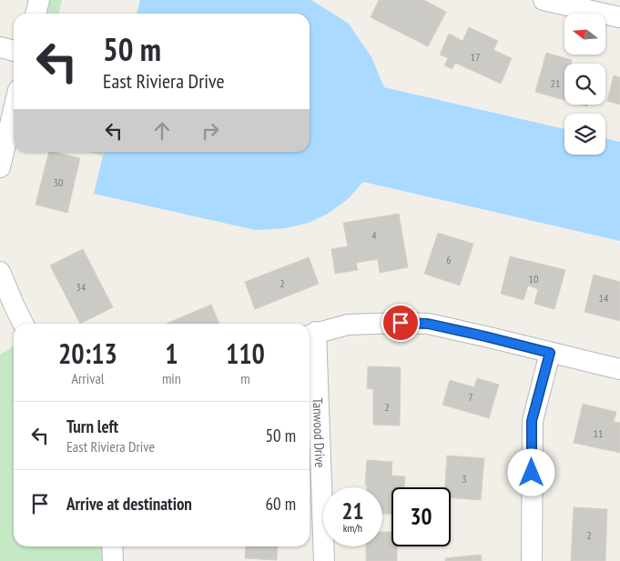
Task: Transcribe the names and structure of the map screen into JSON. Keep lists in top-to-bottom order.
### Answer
{
  "streets": {
    "street": ["Tanwood Drive"]
  },
  "house_numbers": [
    "17",
    "21",
    "30",
    "4",
    "6",
    "10",
    "2",
    "34",
    "14",
    "7",
    "2",
    "11",
    "3",
    "2"
  ],
  "north": "left",
  "page": {
    "turn": ["50 m", "East Riviera Drive"],
    "eta": [
      "20:13",
      "Arrival",
      "1",
      "min",
      "110",
      "m"
    ],
    "list": [
      {
        "name": "Turn left",
        "note": "East Riviera Drive",
        "value": "50 m"
      },
      {
        "name": "Arrive at destination",
        "value": "60 m"
      }
    ],
    "speed": "21 km/h",
    "limit": "30"
  }
}
